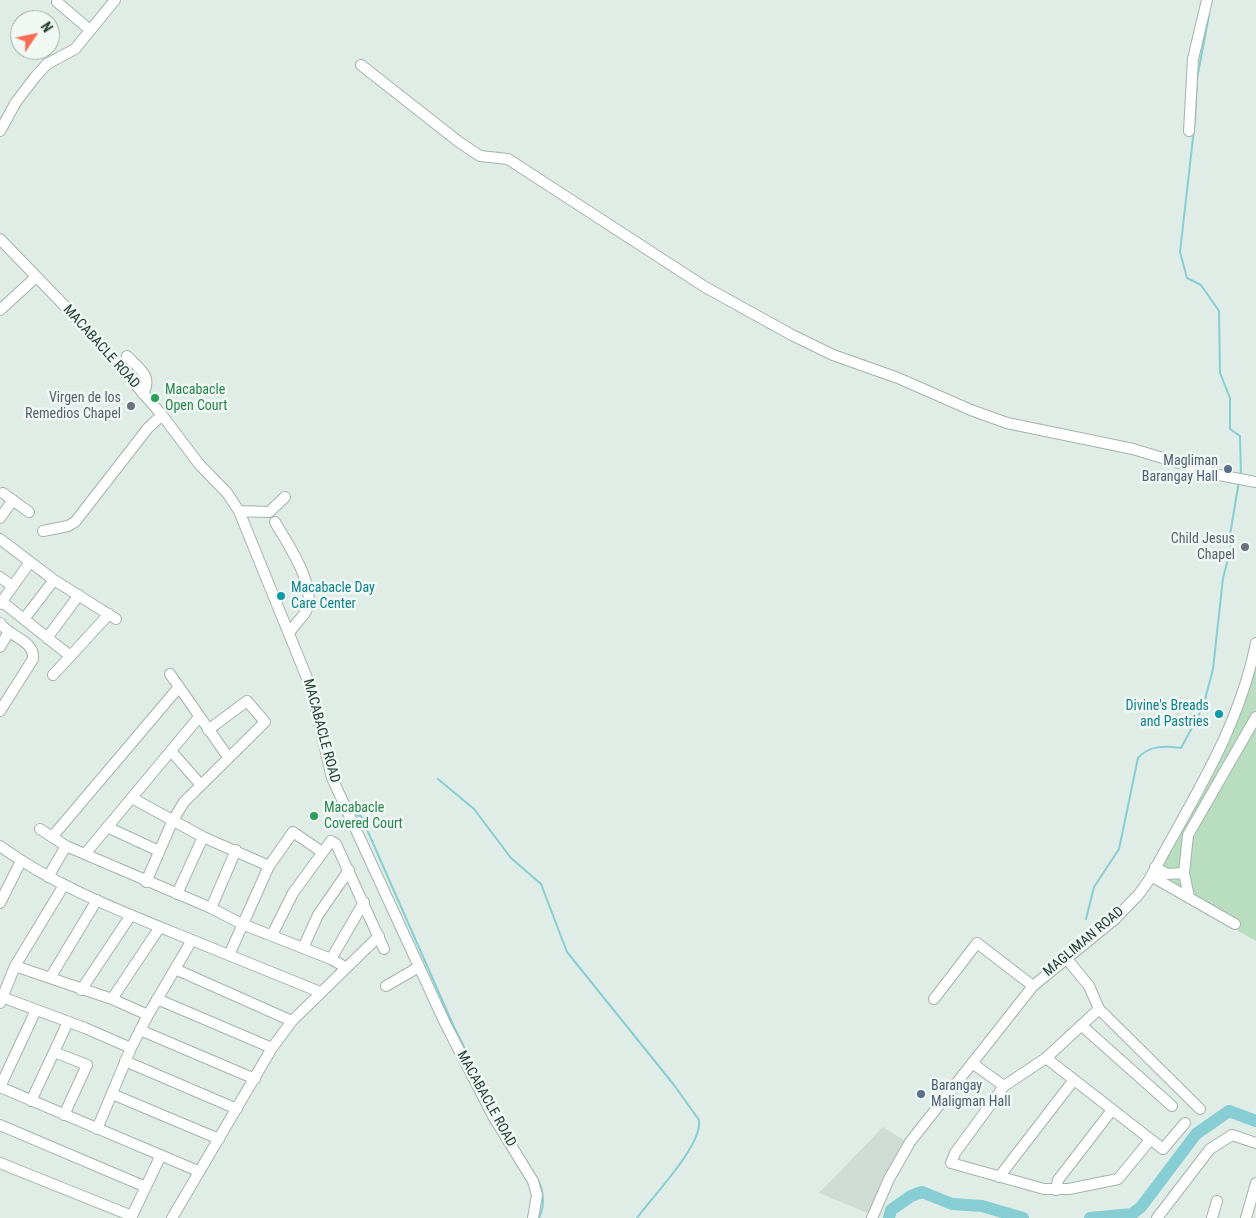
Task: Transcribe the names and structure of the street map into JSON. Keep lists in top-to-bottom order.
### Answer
{
  "streets": {
    "street": ["MACABACLE ROAD", "MAGLIMAN ROAD"]
  },
  "places": [
    "Macabacle Open Court",
    "Virgen de los Remedios Chapel",
    "Magliman Barangay Hall",
    "Child Jesus Chapel",
    "Macabacle Day Care Center",
    "Divine's Breads and Pastries",
    "Macabacle Covered Court",
    "Barangay Maligman Hall"
  ],
  "north": "top right"
}
